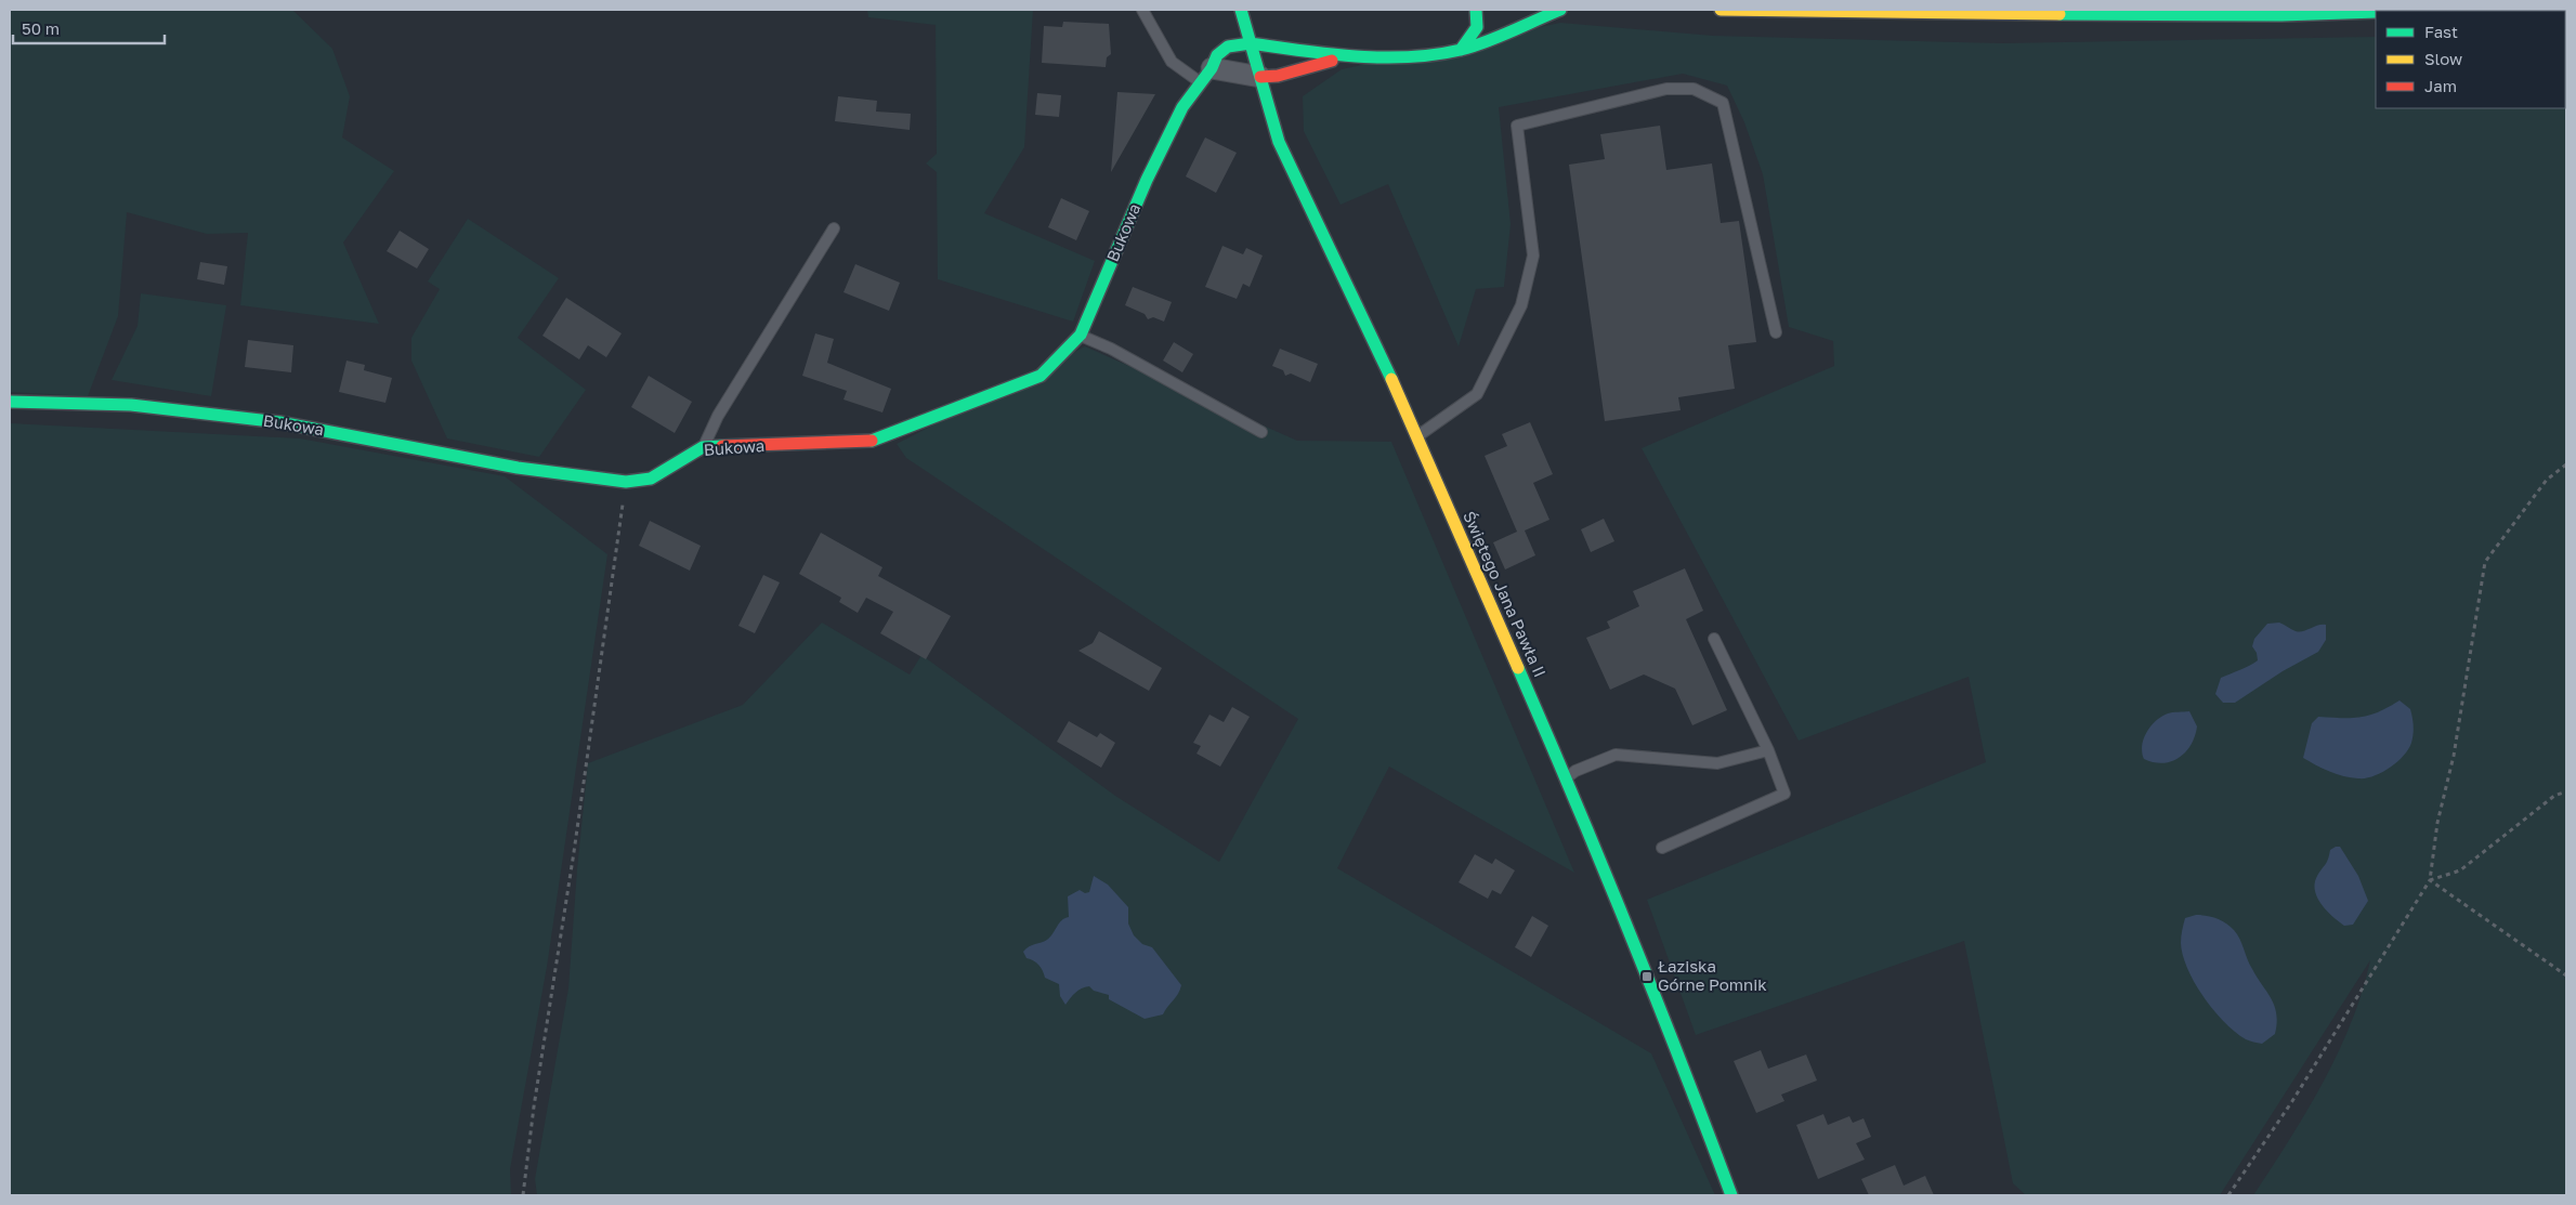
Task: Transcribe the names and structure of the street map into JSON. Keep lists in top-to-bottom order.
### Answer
{
  "streets": {
    "street": ["Bukowa", "Świętego Jana Pawła II"]
  },
  "crossings": [
    ["Bukowa", "Świętego Jana Pawła II"]
  ],
  "places": {
    "transit": ["Łaziska Górne Pomnik"]
  },
  "legend": ["Fast", "Slow", "Jam"],
  "scale_bar": "50 m"
}
